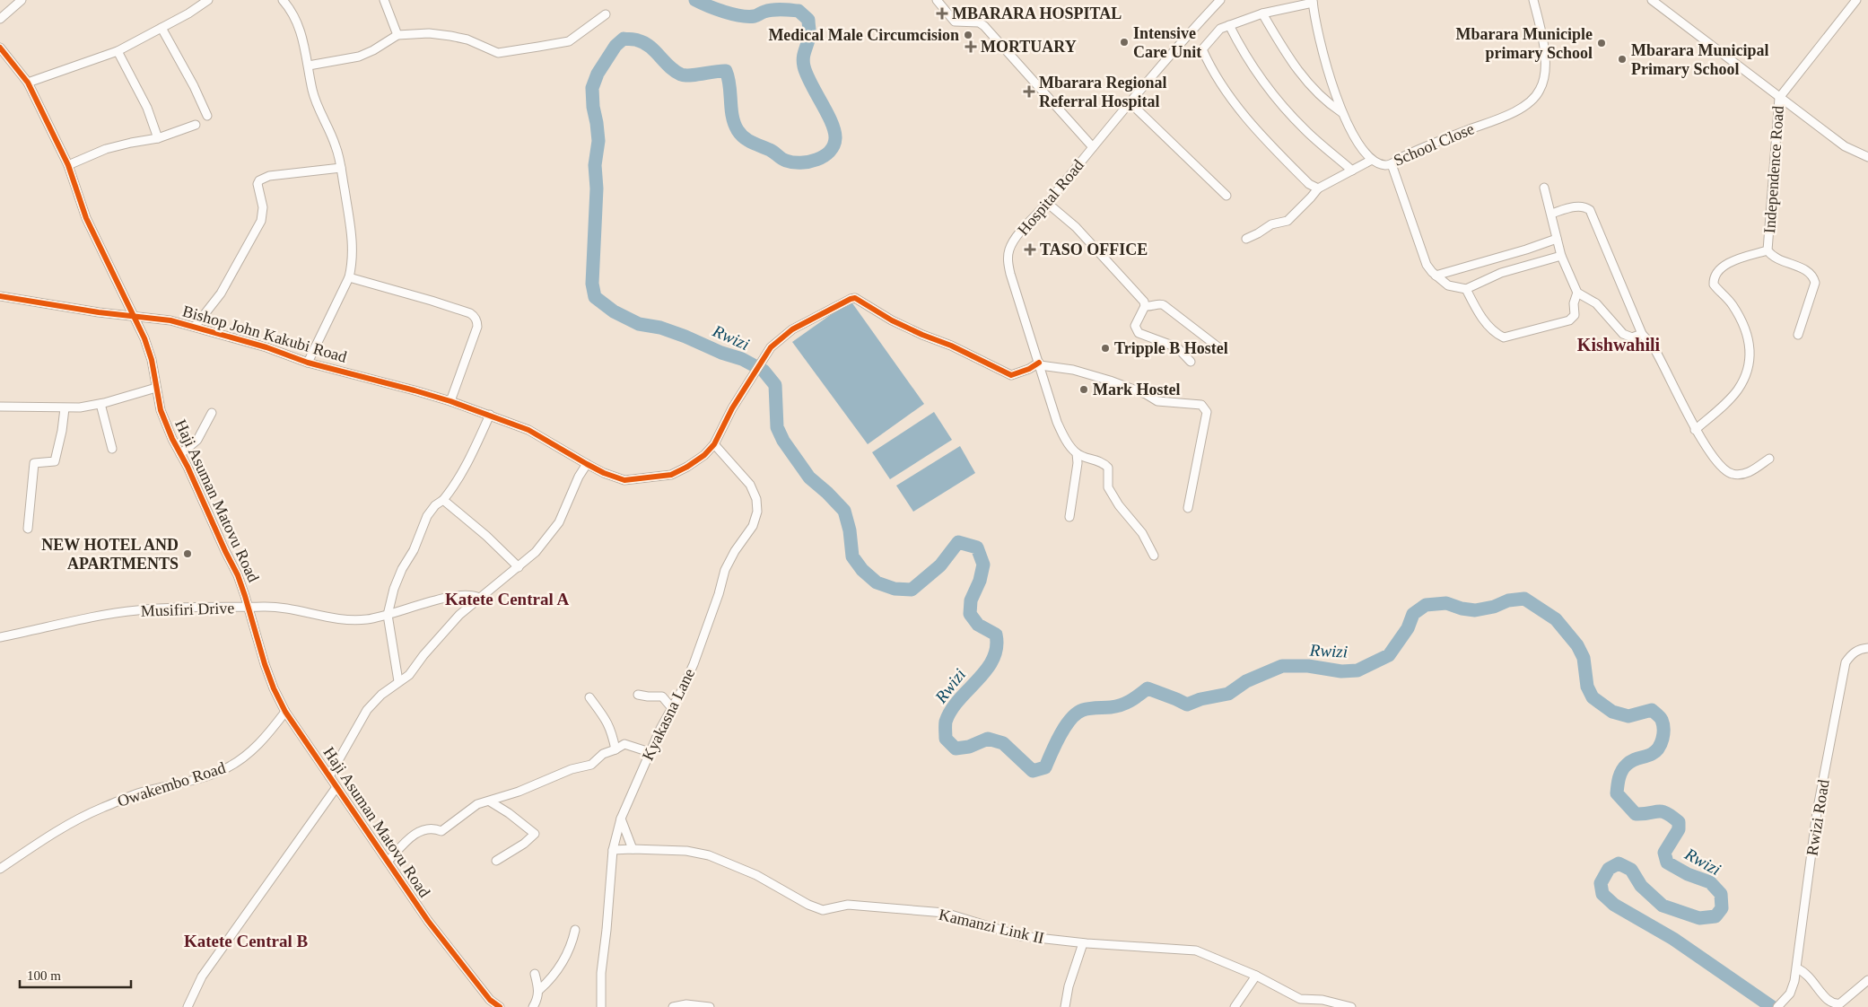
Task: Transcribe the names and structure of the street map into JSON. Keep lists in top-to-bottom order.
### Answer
{
  "streets": {
    "street": [
      "School Close",
      "Independence Road",
      "Hospital Road",
      "Bishop John Kakubi Road",
      "Haji Asuman Matovu Road",
      "Musifiri Drive",
      "Kyakasna Lane",
      "Owakembo Road",
      "Rwizi Road",
      "Kamanzi Link II"
    ]
  },
  "crossings": [
    ["Bishop John Kakubi Road", "Haji Asuman Matovu Road"],
    ["Bishop John Kakubi Road", "Kyakasna Lane"],
    ["Haji Asuman Matovu Road", "Musifiri Drive"],
    ["Haji Asuman Matovu Road", "Owakembo Road"],
    ["Kyakasna Lane", "Kamanzi Link II"]
  ],
  "districts": ["Kishwahili", "Katete Central A", "Katete Central B"],
  "water": ["Rwizi"],
  "places": {
    "health": [
      "MBARARA HOSPITAL",
      "MORTUARY",
      "Mbarara Regional Referral Hospital",
      "TASO OFFICE"
    ],
    "other": [
      "Medical Male Circumcision",
      "Intensive Care Unit",
      "Mbarara Municiple primary School",
      "Mbarara Municipal Primary School",
      "Tripple B Hostel",
      "Mark Hostel",
      "NEW HOTEL AND APARTMENTS"
    ]
  },
  "scale_bar": "100 m"
}
